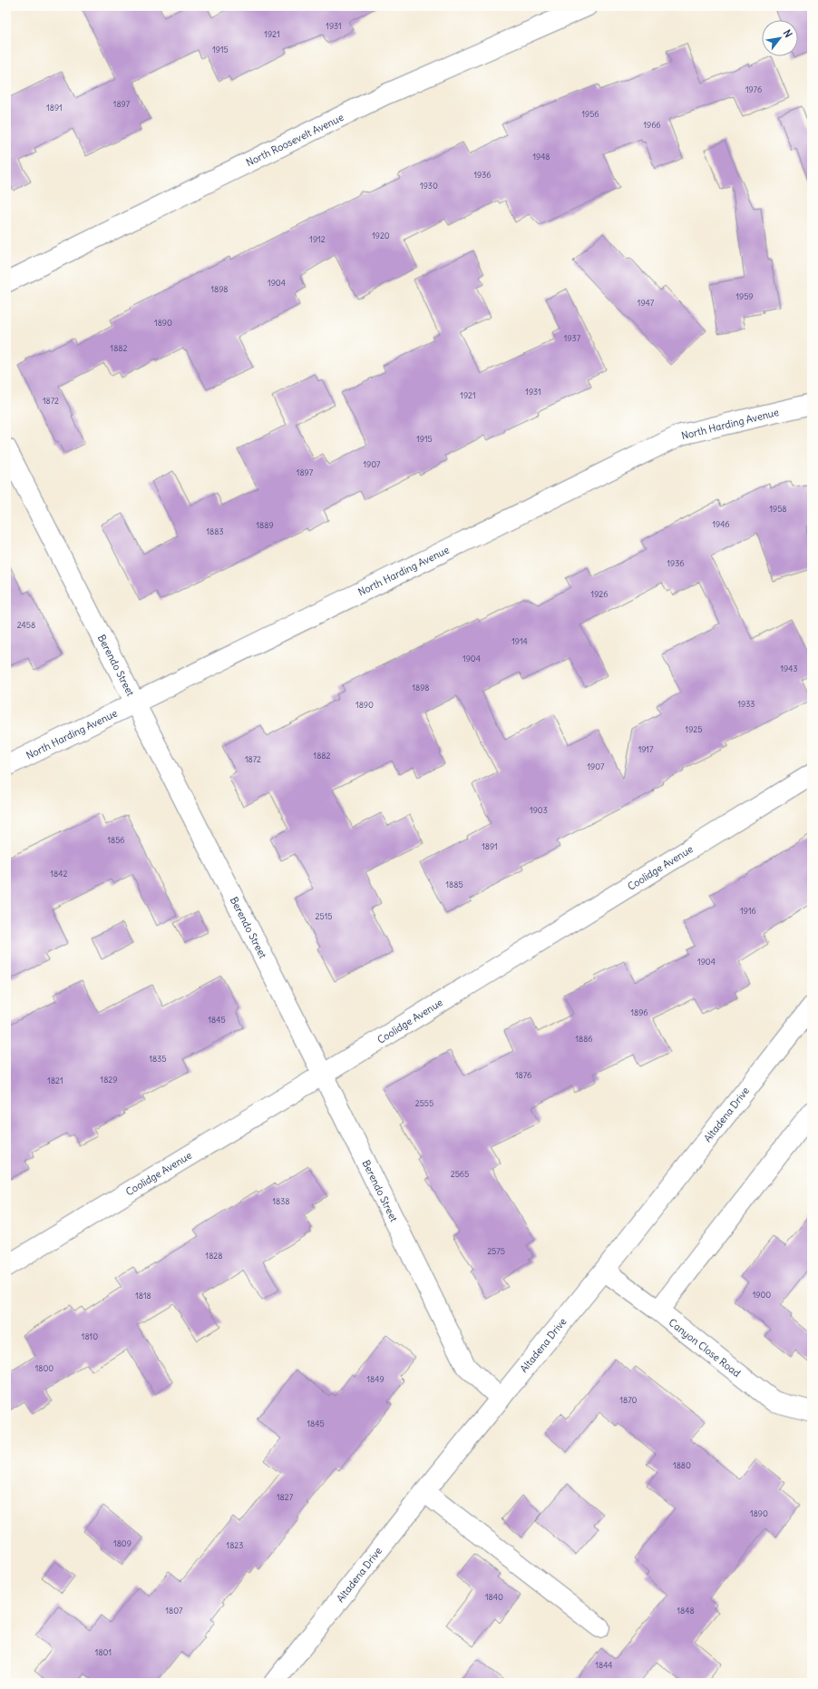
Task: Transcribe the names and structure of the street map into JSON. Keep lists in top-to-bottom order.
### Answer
{
  "streets": {
    "street": [
      "North Roosevelt Avenue",
      "North Harding Avenue",
      "Berendo Street",
      "Coolidge Avenue",
      "Altadena Drive",
      "Canyon Close Road"
    ]
  },
  "crossings": [
    ["North Harding Avenue", "Berendo Street"],
    ["Berendo Street", "Coolidge Avenue"],
    ["Berendo Street", "Altadena Drive"],
    ["Altadena Drive", "Canyon Close Road"]
  ],
  "house_numbers": [
    "1931",
    "1921",
    "1915",
    "1976",
    "1897",
    "1891",
    "1956",
    "1966",
    "1948",
    "1936",
    "1930",
    "1920",
    "1912",
    "1904",
    "1898",
    "1959",
    "1947",
    "1890",
    "1937",
    "1882",
    "1931",
    "1921",
    "1872",
    "1915",
    "1907",
    "1897",
    "1958",
    "1946",
    "1889",
    "1883",
    "1936",
    "1926",
    "2458",
    "1914",
    "1904",
    "1943",
    "1898",
    "1933",
    "1890",
    "1925",
    "1917",
    "1882",
    "1872",
    "1907",
    "1903",
    "1856",
    "1891",
    "1842",
    "1885",
    "1916",
    "2515",
    "1904",
    "1896",
    "1845",
    "1886",
    "1835",
    "1876",
    "1829",
    "1821",
    "2555",
    "2565",
    "1838",
    "2575",
    "1828",
    "1900",
    "1818",
    "1810",
    "1800",
    "1849",
    "1870",
    "1845",
    "1880",
    "1827",
    "1890",
    "1809",
    "1823",
    "1840",
    "1807",
    "1848",
    "1801",
    "1844"
  ],
  "north": "top right"
}
